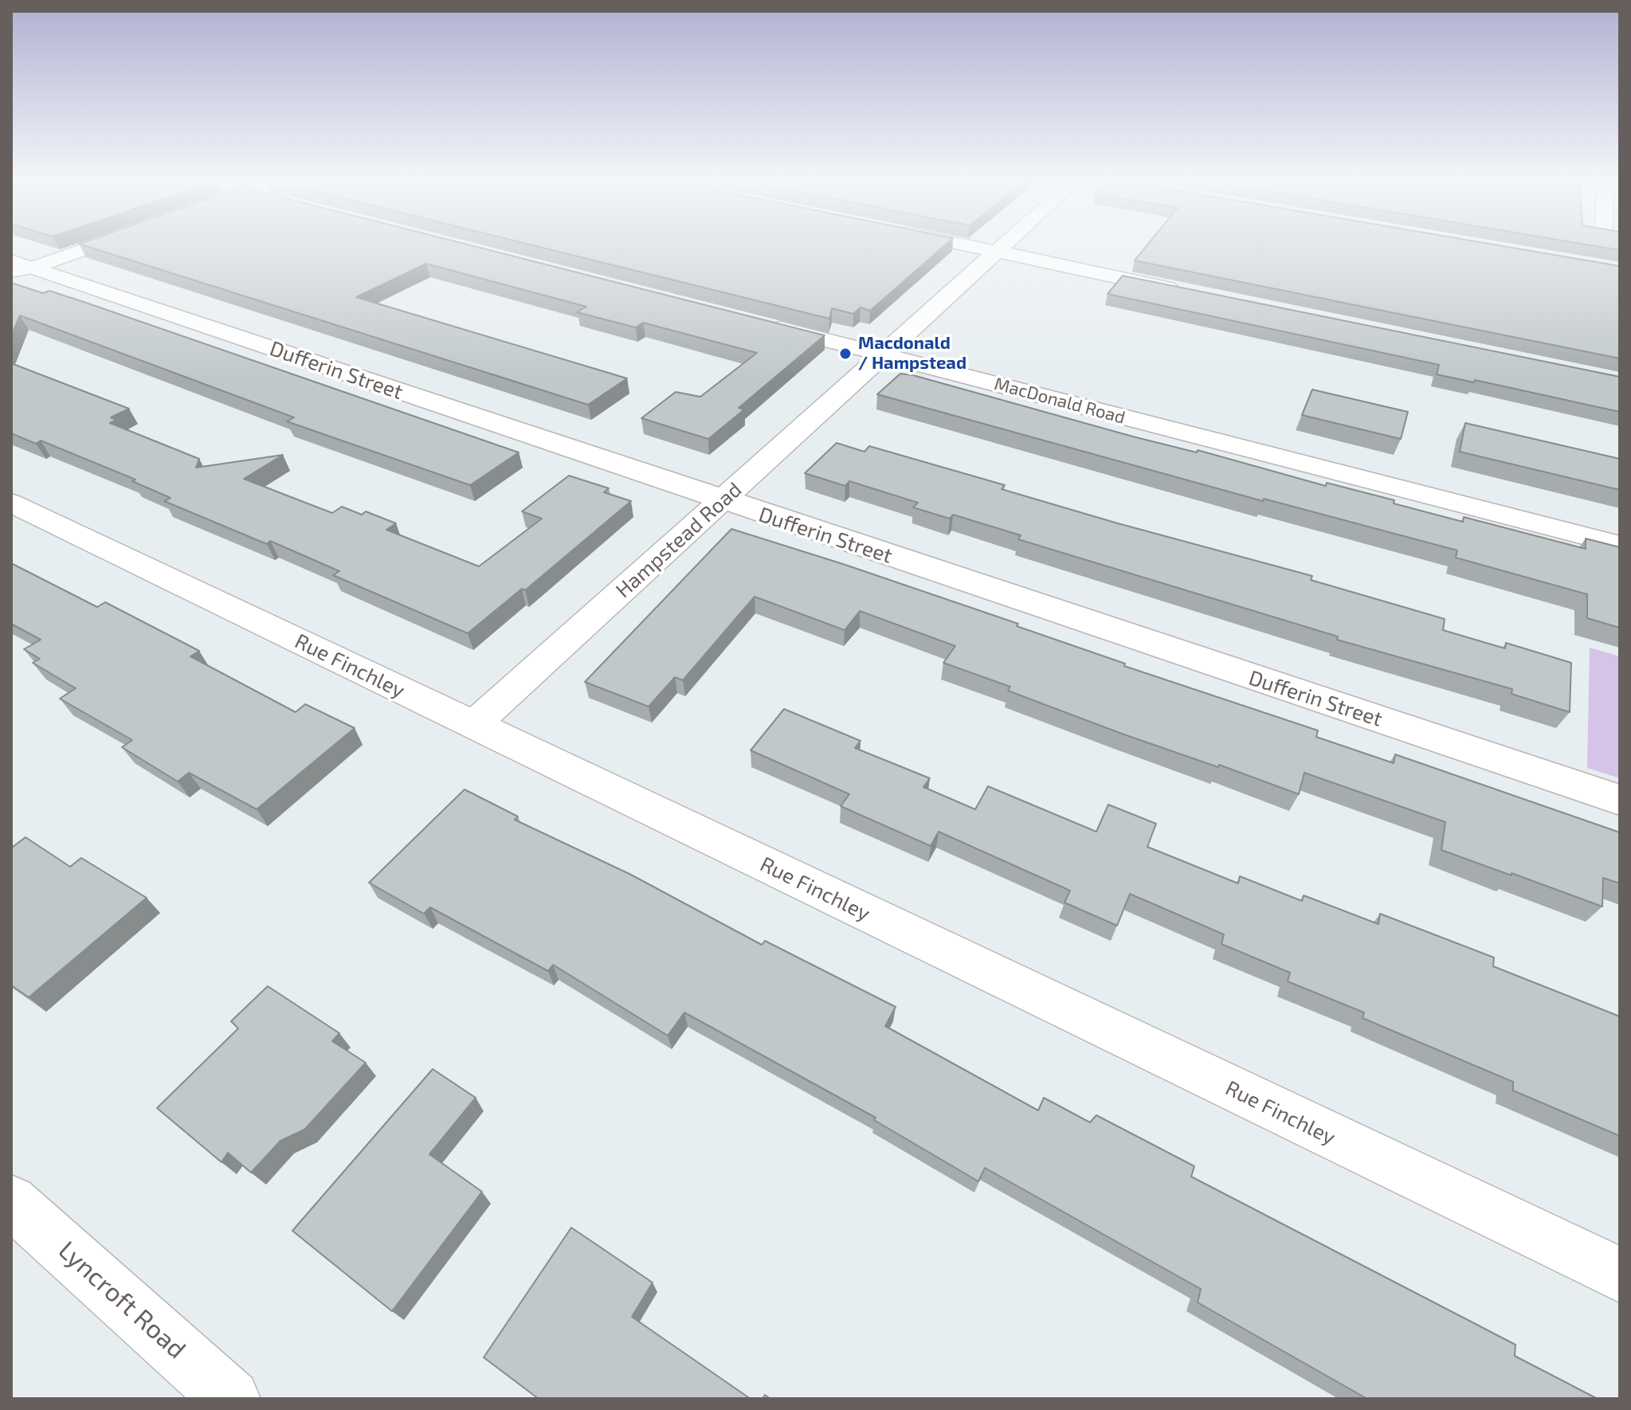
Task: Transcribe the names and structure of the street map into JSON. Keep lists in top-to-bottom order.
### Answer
{
  "streets": {
    "street": [
      "Dufferin Street",
      "MacDonald Road",
      "Hampstead Road",
      "Rue Finchley",
      "Lyncroft Road"
    ]
  },
  "crossings": [
    ["Dufferin Street", "Hampstead Road"],
    ["MacDonald Road", "Hampstead Road"],
    ["Hampstead Road", "Rue Finchley"]
  ],
  "places": ["Macdonald / Hampstead"]
}
